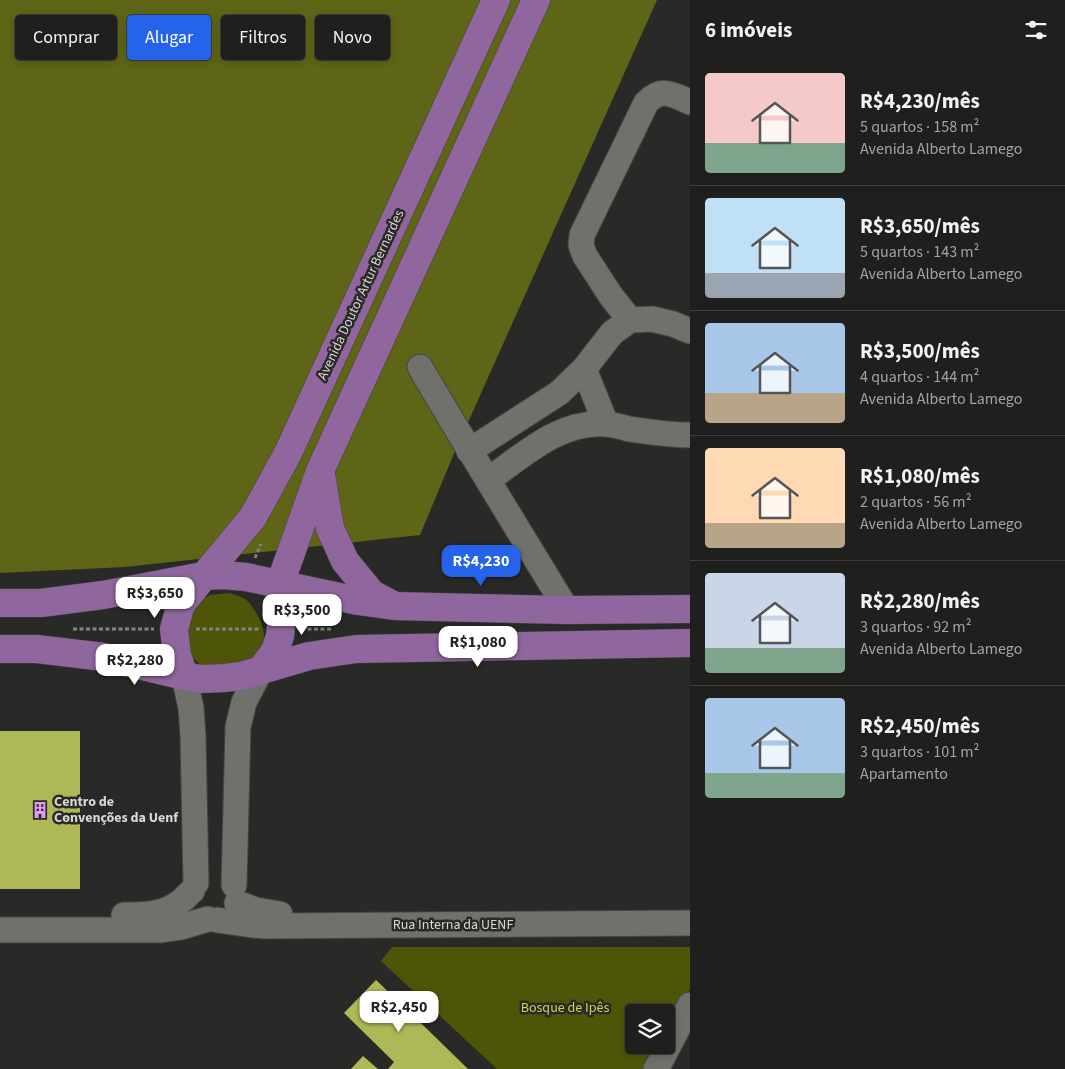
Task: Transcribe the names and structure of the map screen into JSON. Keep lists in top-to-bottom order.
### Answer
{
  "streets": {
    "main road": ["Avenida Doutor Artur Bernardes"],
    "lane": ["Rua Interna da UENF"]
  },
  "parks": ["Bosque de Ipês"],
  "places": {
    "building": ["Centro de Convenções da Uenf"]
  },
  "page": {
    "heading": "6 imóveis",
    "chip": [
      "Comprar",
      "Alugar",
      "Filtros",
      "Novo"
    ],
    "list": [
      {
        "name": "R$4,230/mês",
        "note": "5 quartos · 158 m² · Avenida Alberto Lamego"
      },
      {
        "name": "R$3,650/mês",
        "note": "5 quartos · 143 m² · Avenida Alberto Lamego"
      },
      {
        "name": "R$3,500/mês",
        "note": "4 quartos · 144 m² · Avenida Alberto Lamego"
      },
      {
        "name": "R$1,080/mês",
        "note": "2 quartos · 56 m² · Avenida Alberto Lamego"
      },
      {
        "name": "R$2,280/mês",
        "note": "3 quartos · 92 m² · Avenida Alberto Lamego"
      },
      {
        "name": "R$2,450/mês",
        "note": "3 quartos · 101 m² · Apartamento"
      }
    ],
    "price": [
      "R$4,230",
      "R$3,650",
      "R$3,500",
      "R$1,080",
      "R$2,280",
      "R$2,450"
    ]
  }
}
